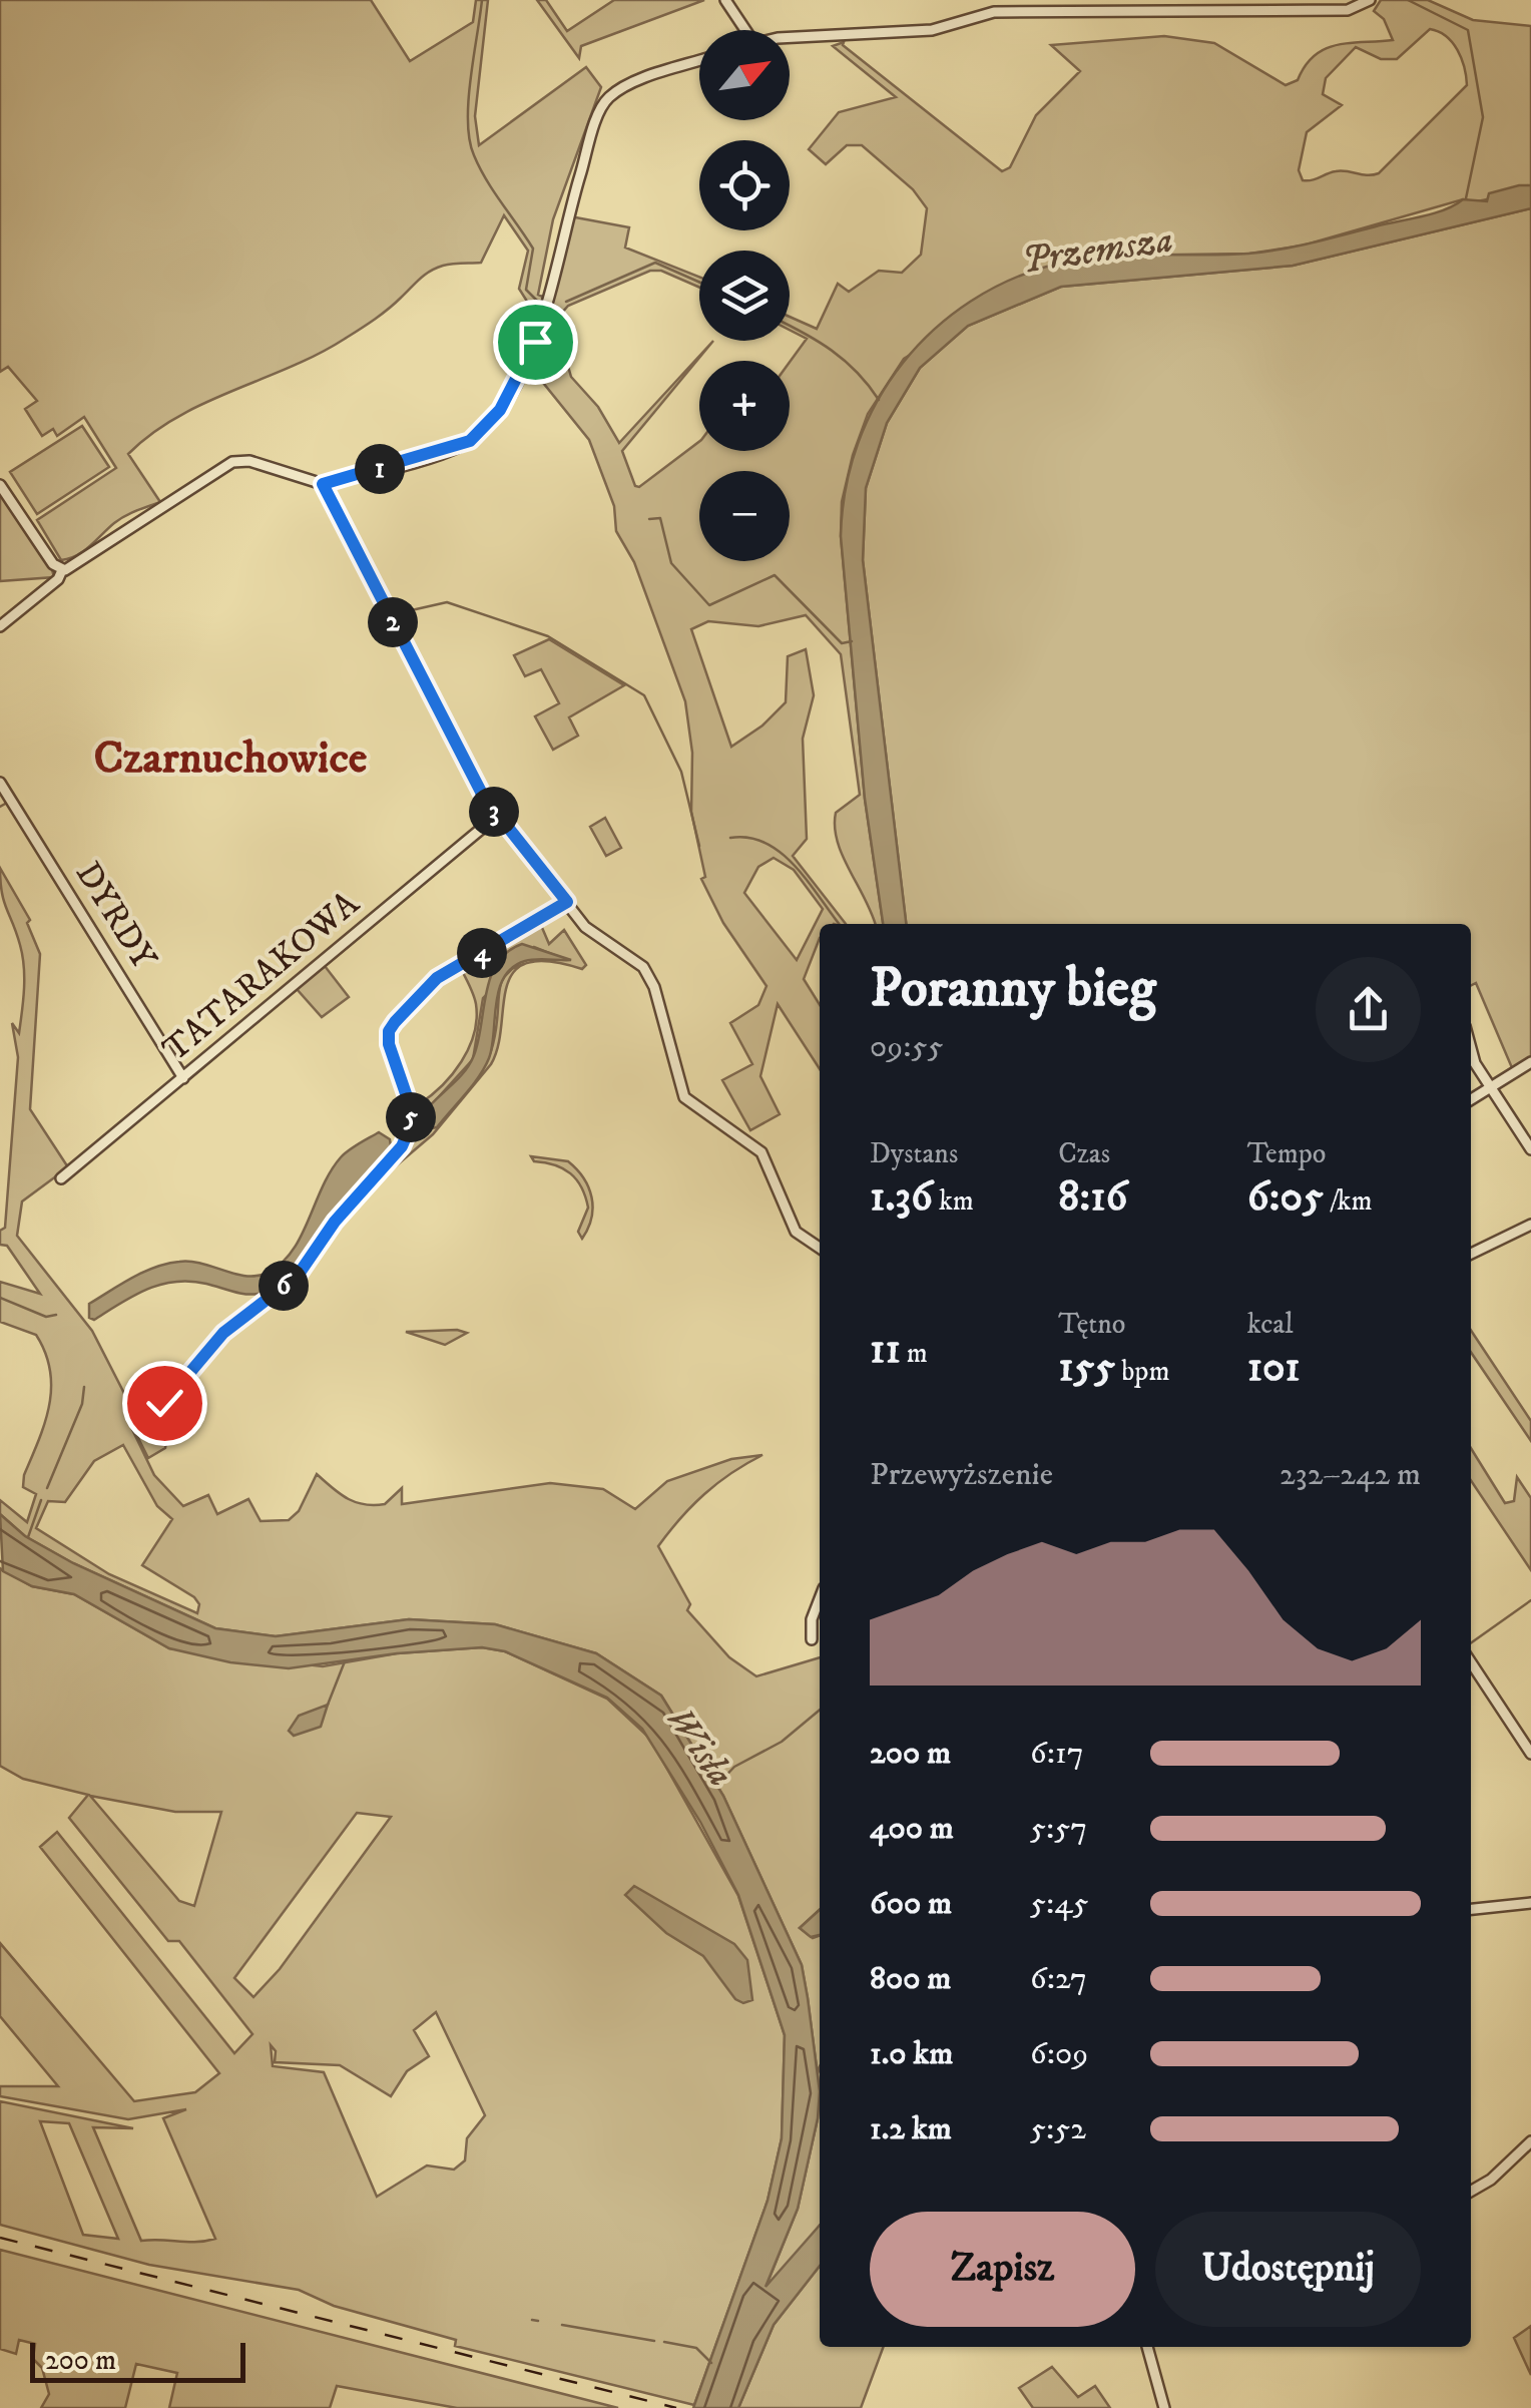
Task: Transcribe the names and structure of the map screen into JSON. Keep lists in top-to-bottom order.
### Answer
{
  "streets": {
    "street": ["DYRDY", "TATARAKOWA"]
  },
  "crossings": [
    ["DYRDY", "TATARAKOWA"]
  ],
  "districts": ["Czarnuchowice"],
  "water": ["Przemsza", "Wisła"],
  "scale_bar": "200 m",
  "north": "top right",
  "page": {
    "map_buttons": ["+", "−"],
    "pins": [
      "1",
      "2",
      "3",
      "4",
      "5",
      "6"
    ],
    "heading": ["Poranny bieg", "09:55"],
    "stats": [
      ["Dystans", "1.36 km"],
      ["Czas", "8:16"],
      ["Tempo", "6:05 /km"],
      ["11 m"],
      ["Tętno", "155 bpm"],
      ["kcal", "101"]
    ],
    "chart": ["Przewyższenie", "232–242 m"],
    "list": [
      {
        "name": "200 m",
        "note": "6:17"
      },
      {
        "name": "400 m",
        "note": "5:57"
      },
      {
        "name": "600 m",
        "note": "5:45"
      },
      {
        "name": "800 m",
        "note": "6:27"
      },
      {
        "name": "1.0 km",
        "note": "6:09"
      },
      {
        "name": "1.2 km",
        "note": "5:52"
      }
    ],
    "buttons": ["Zapisz", "Udostępnij"],
    "scale": "200 m"
  }
}
